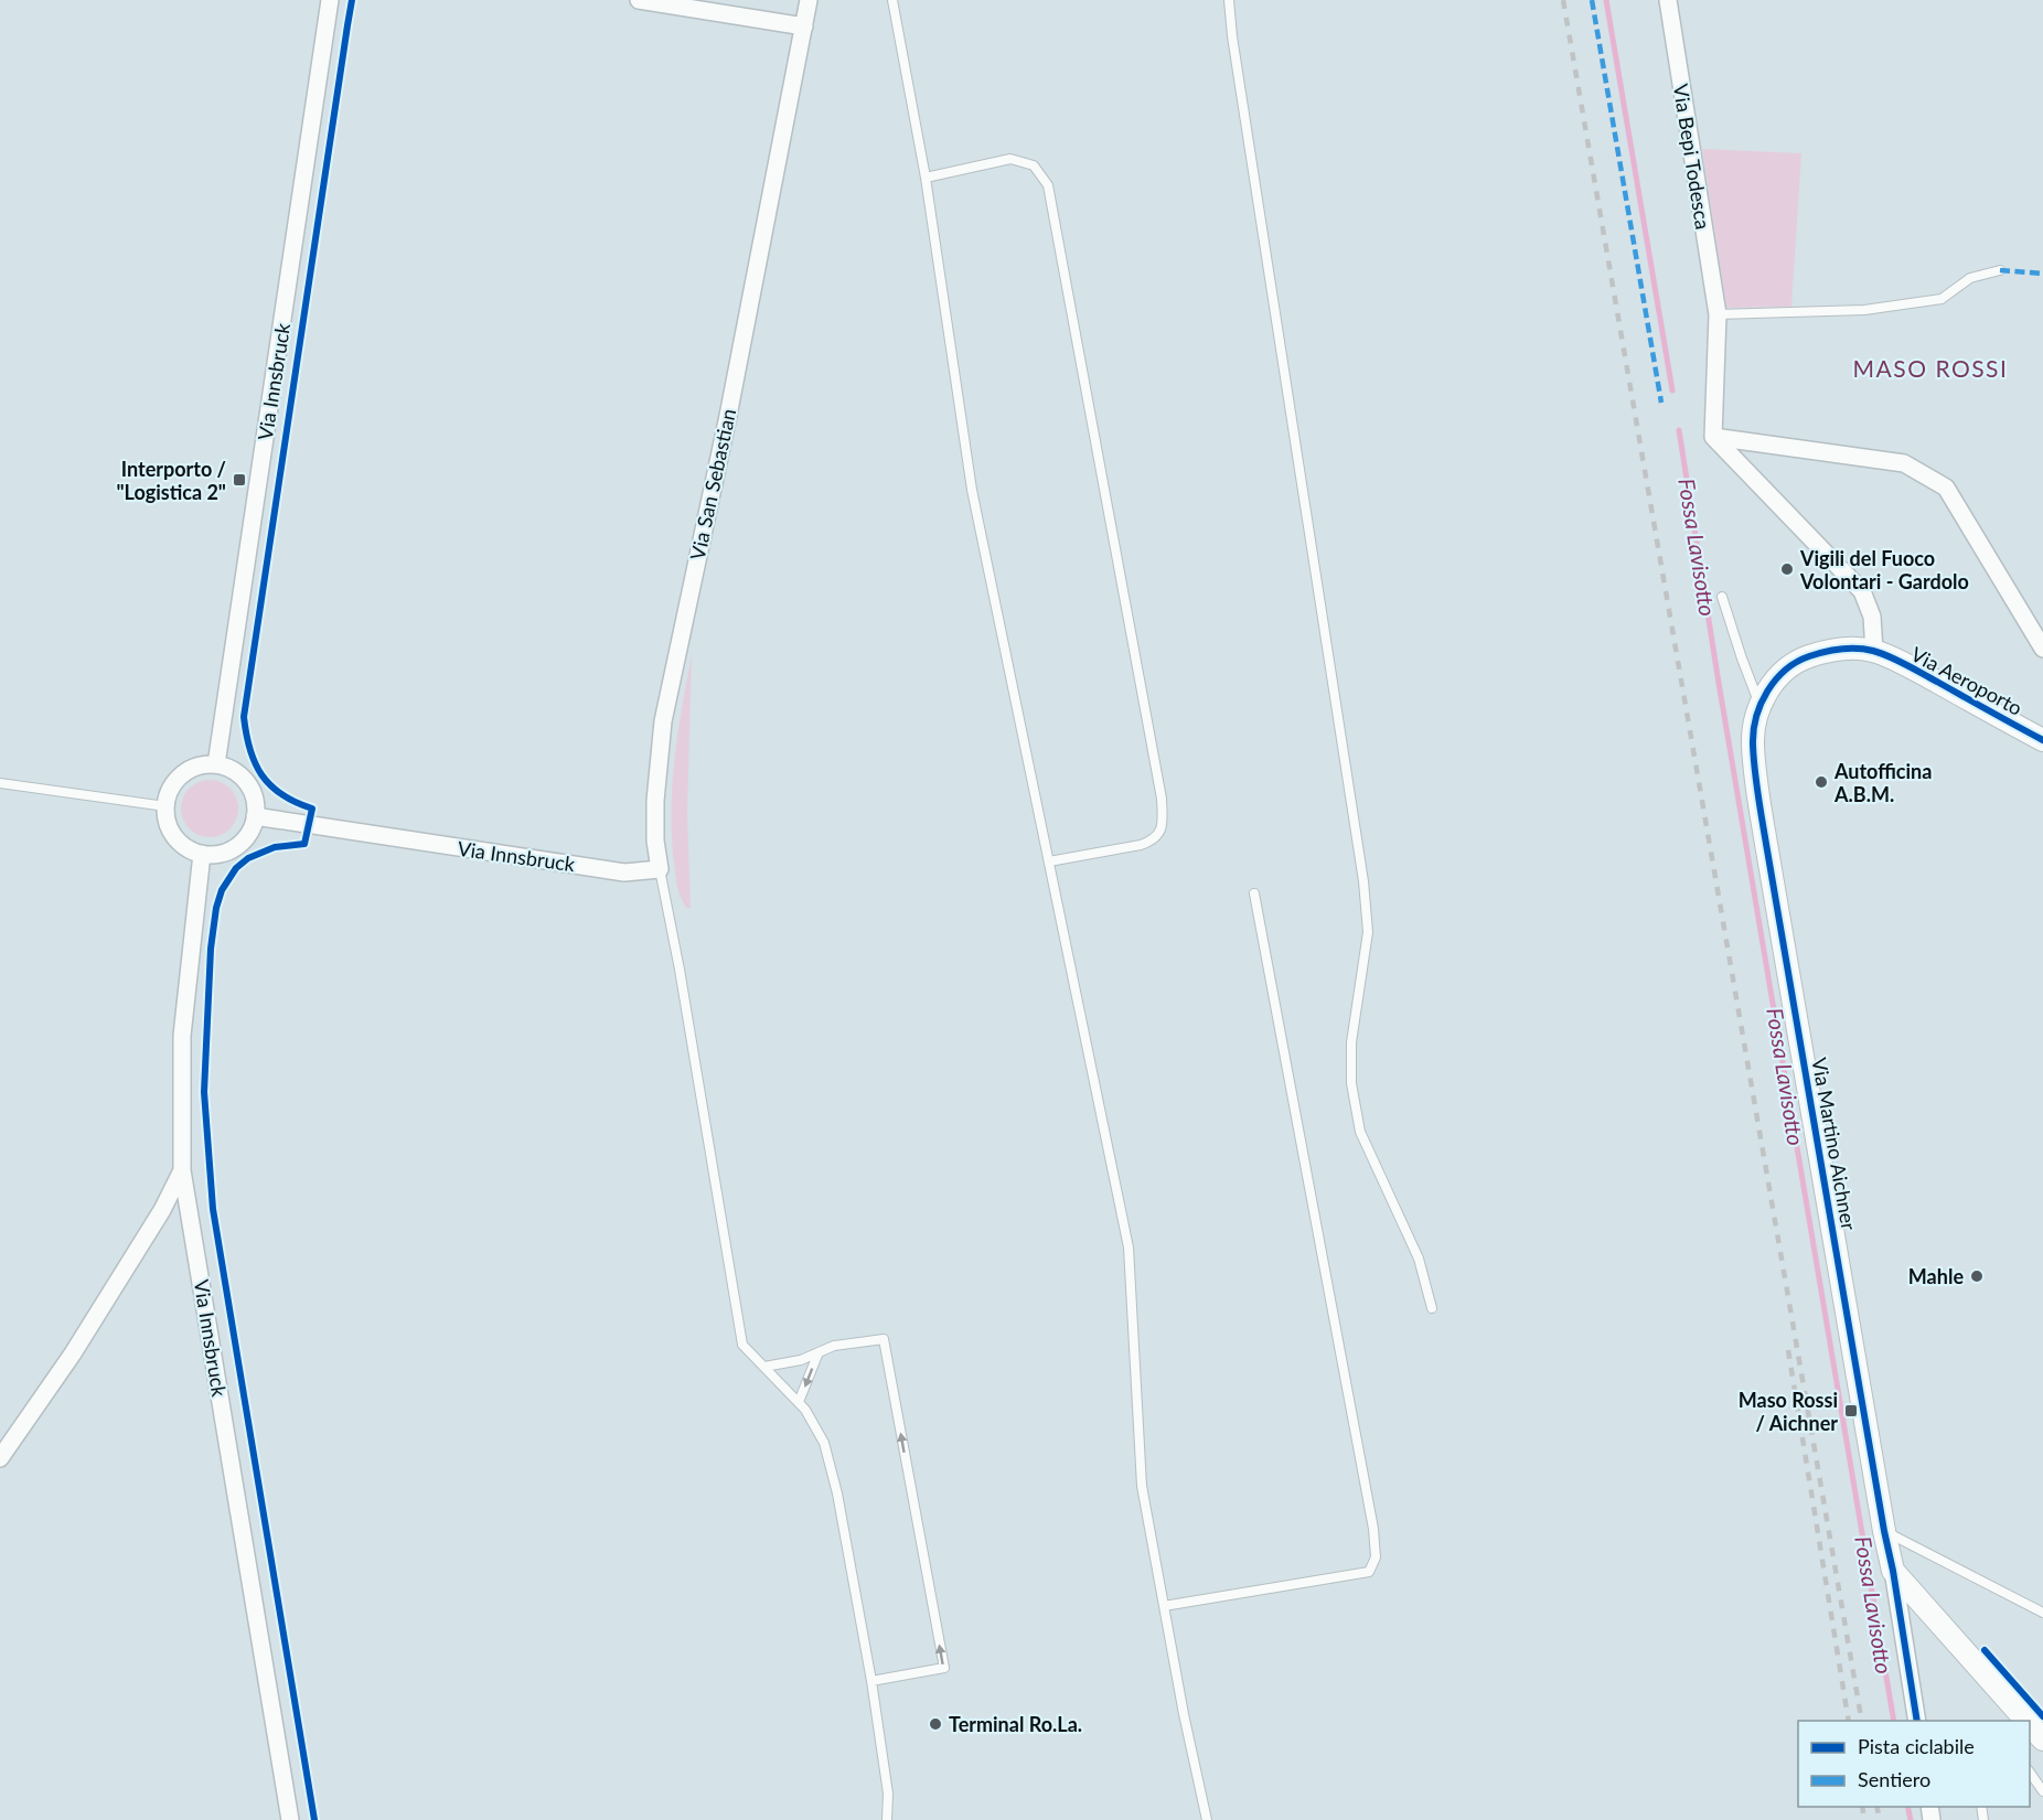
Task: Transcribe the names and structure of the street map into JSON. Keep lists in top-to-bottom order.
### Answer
{
  "streets": {
    "street": [
      "Via Bepi Todesca",
      "Via Innsbruck",
      "Via San Sebastian",
      "Via Aeroporto",
      "Via Martino Aichner"
    ]
  },
  "crossings": [
    ["Via Innsbruck", "Via San Sebastian"],
    ["Via Aeroporto", "Via Martino Aichner"]
  ],
  "districts": ["MASO ROSSI"],
  "water": ["Fossa Lavisotto"],
  "places": {
    "transit": ["Interporto / \"Logistica 2\"", "Maso Rossi / Aichner"],
    "other": [
      "Vigili del Fuoco Volontari - Gardolo",
      "Autofficina A.B.M.",
      "Mahle",
      "Terminal Ro.La."
    ]
  },
  "legend": ["Pista ciclabile", "Sentiero"]
}
